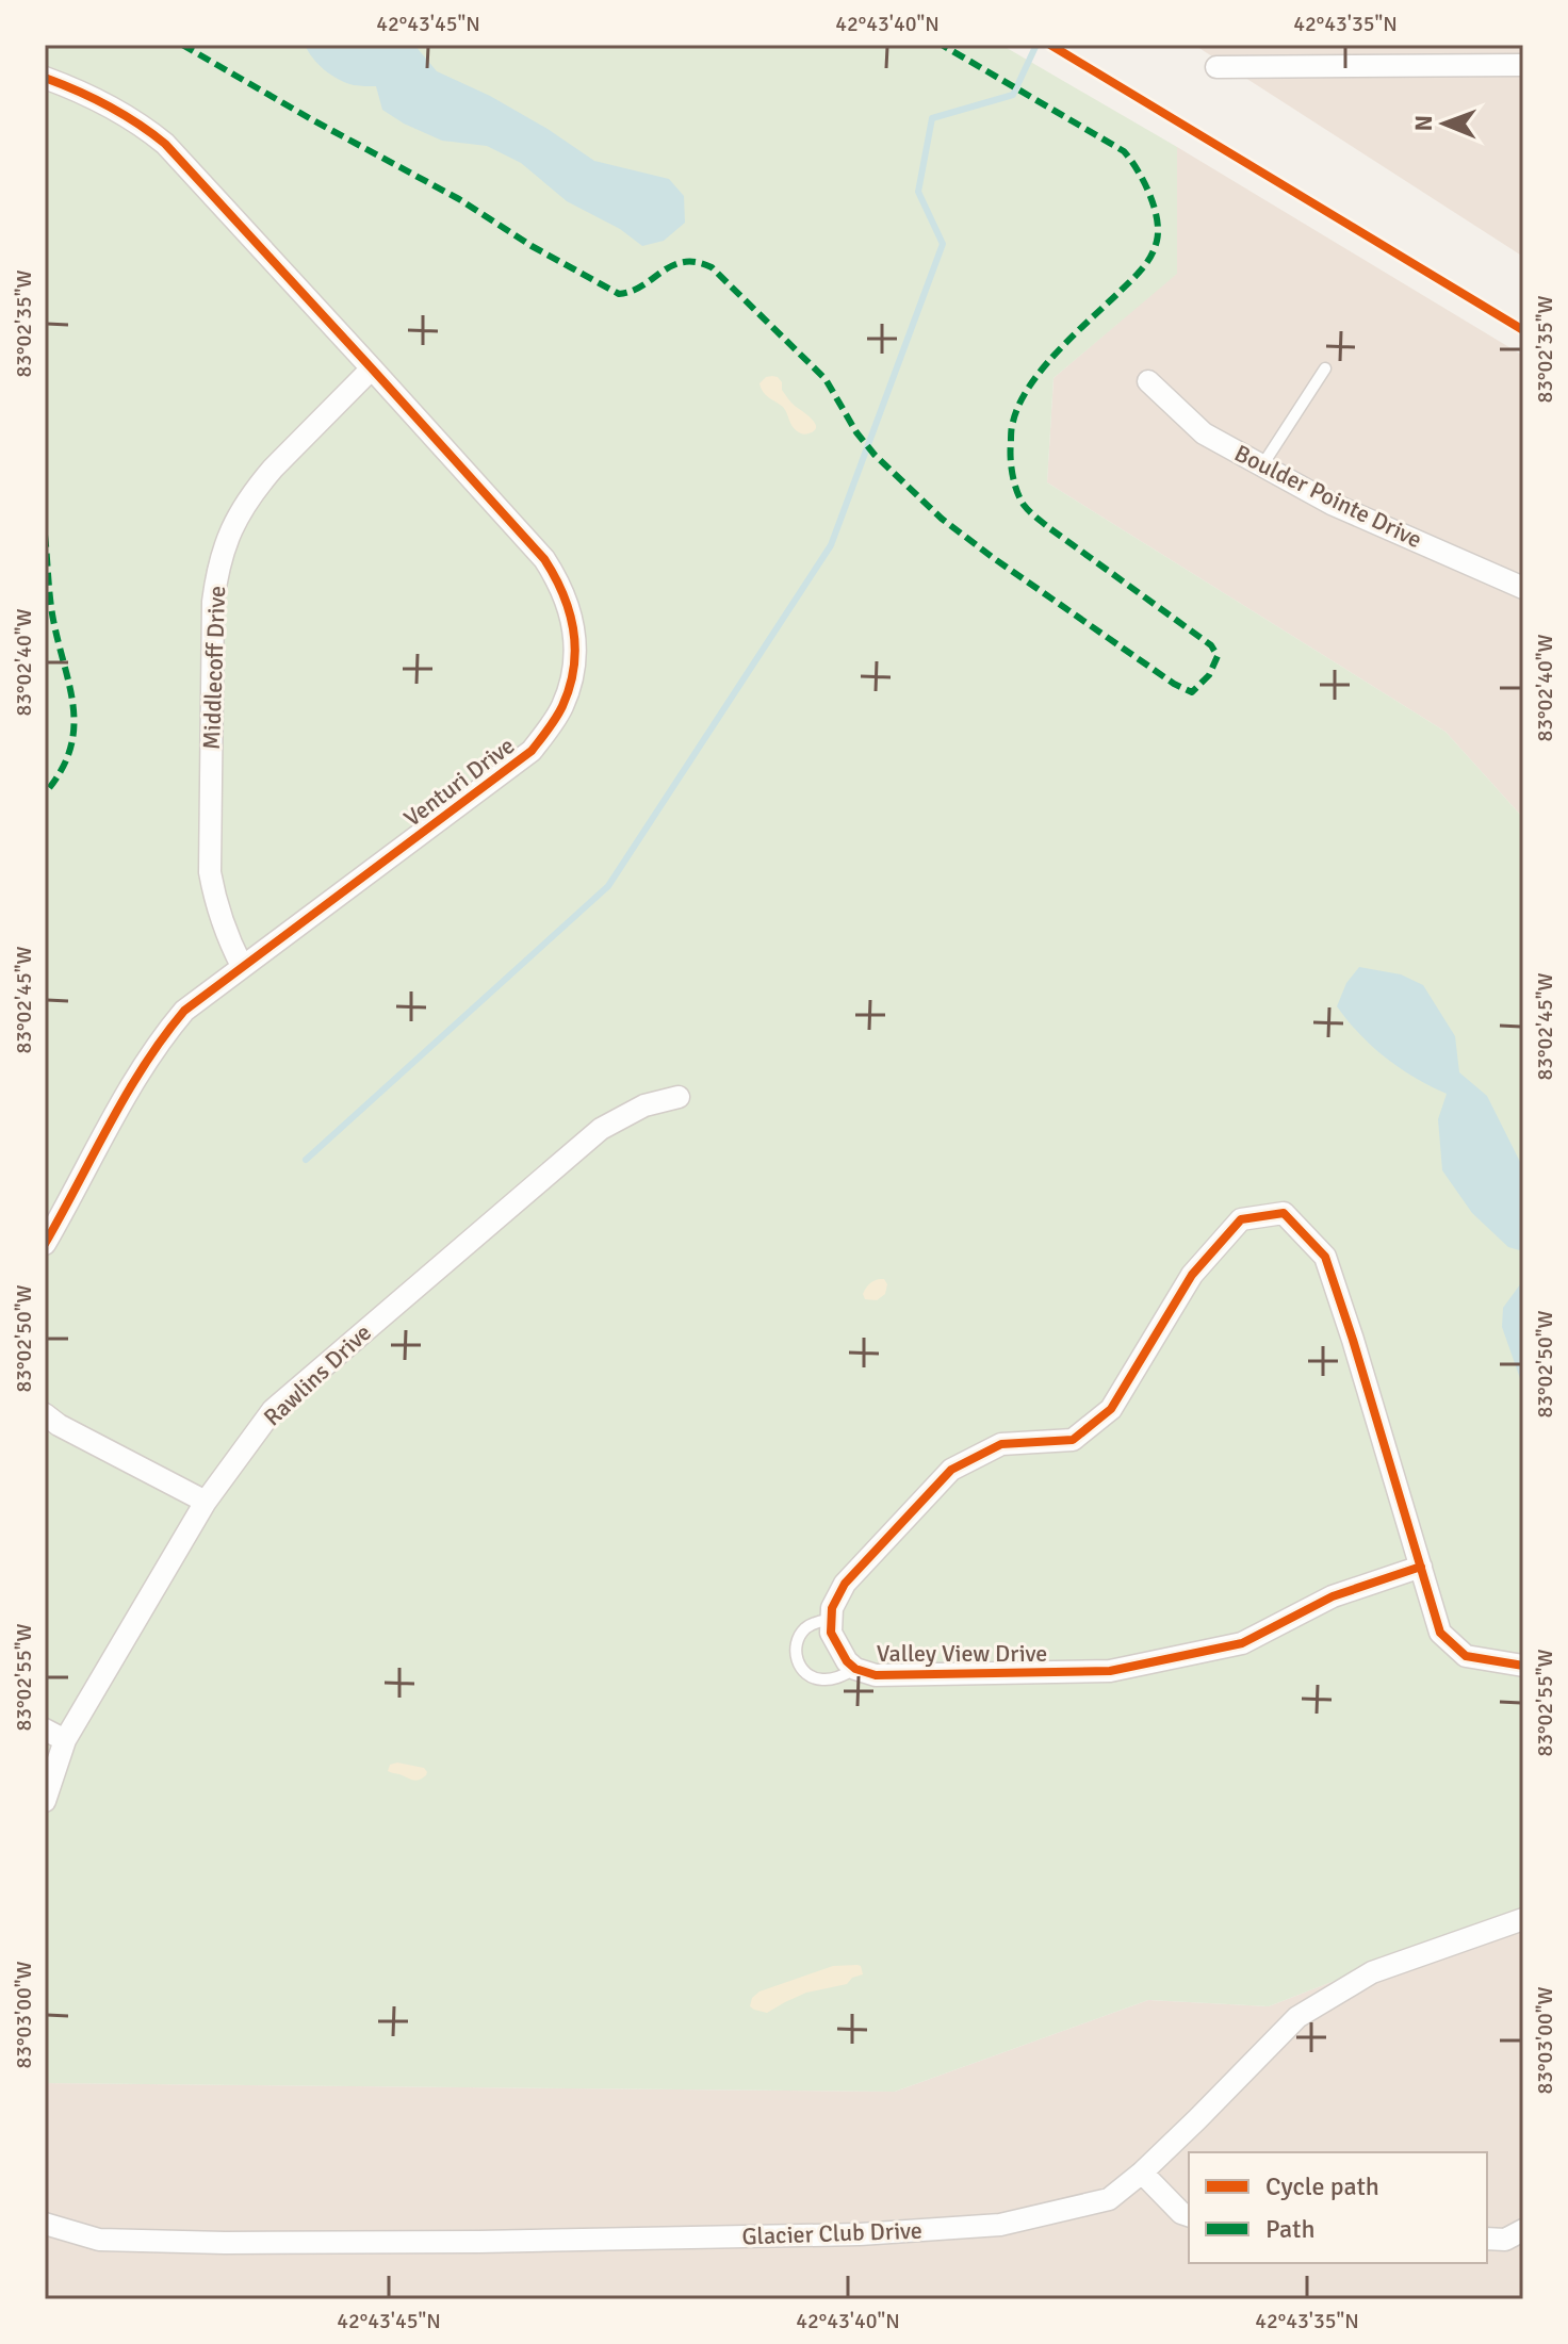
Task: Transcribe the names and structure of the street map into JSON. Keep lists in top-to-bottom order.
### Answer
{
  "streets": {
    "street": [
      "Boulder Pointe Drive",
      "Middlecoff Drive",
      "Venturi Drive",
      "Rawlins Drive",
      "Valley View Drive",
      "Glacier Club Drive"
    ]
  },
  "crossings": [
    ["Middlecoff Drive", "Venturi Drive"]
  ],
  "legend": ["Cycle path", "Path"],
  "north": "left",
  "coordinates": [
    "42°43'45\"N",
    "42°43'40\"N",
    "42°43'35\"N",
    "83°02'35\"W",
    "83°02'40\"W",
    "83°02'45\"W",
    "83°02'50\"W",
    "83°02'55\"W",
    "83°03'00\"W"
  ]
}
